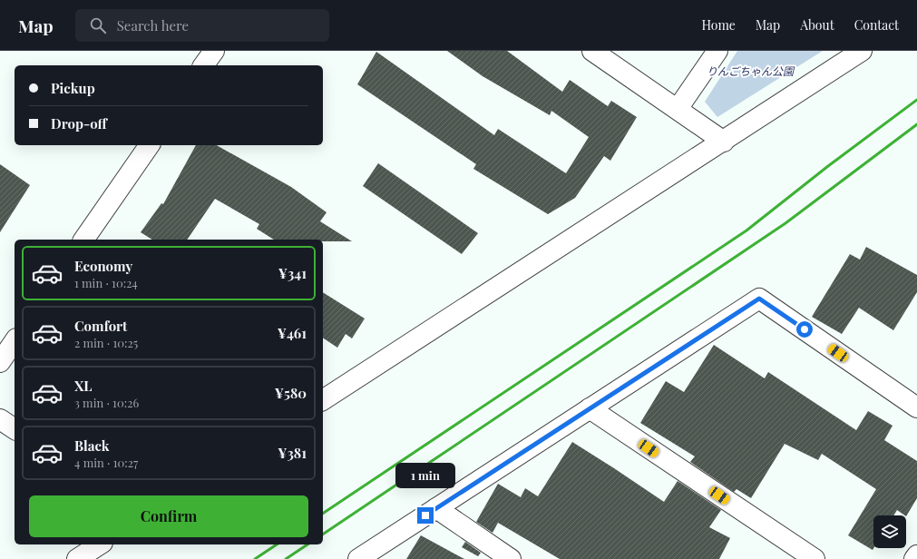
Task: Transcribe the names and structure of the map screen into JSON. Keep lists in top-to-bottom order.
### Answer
{
  "parks": ["りんごちゃん公園"],
  "page": {
    "header": "Map",
    "search": "Search here",
    "nav": [
      "Home",
      "Map",
      "About",
      "Contact"
    ],
    "banner": ["Pickup", "Drop-off"],
    "list": [
      {
        "name": "Economy",
        "note": "1 min · 10:24",
        "value": "¥341"
      },
      {
        "name": "Comfort",
        "note": "2 min · 10:25",
        "value": "¥461"
      },
      {
        "name": "XL",
        "note": "3 min · 10:26",
        "value": "¥580"
      },
      {
        "name": "Black",
        "note": "4 min · 10:27",
        "value": "¥381"
      }
    ],
    "bubble": "1 min",
    "buttons": "Confirm"
  }
}
